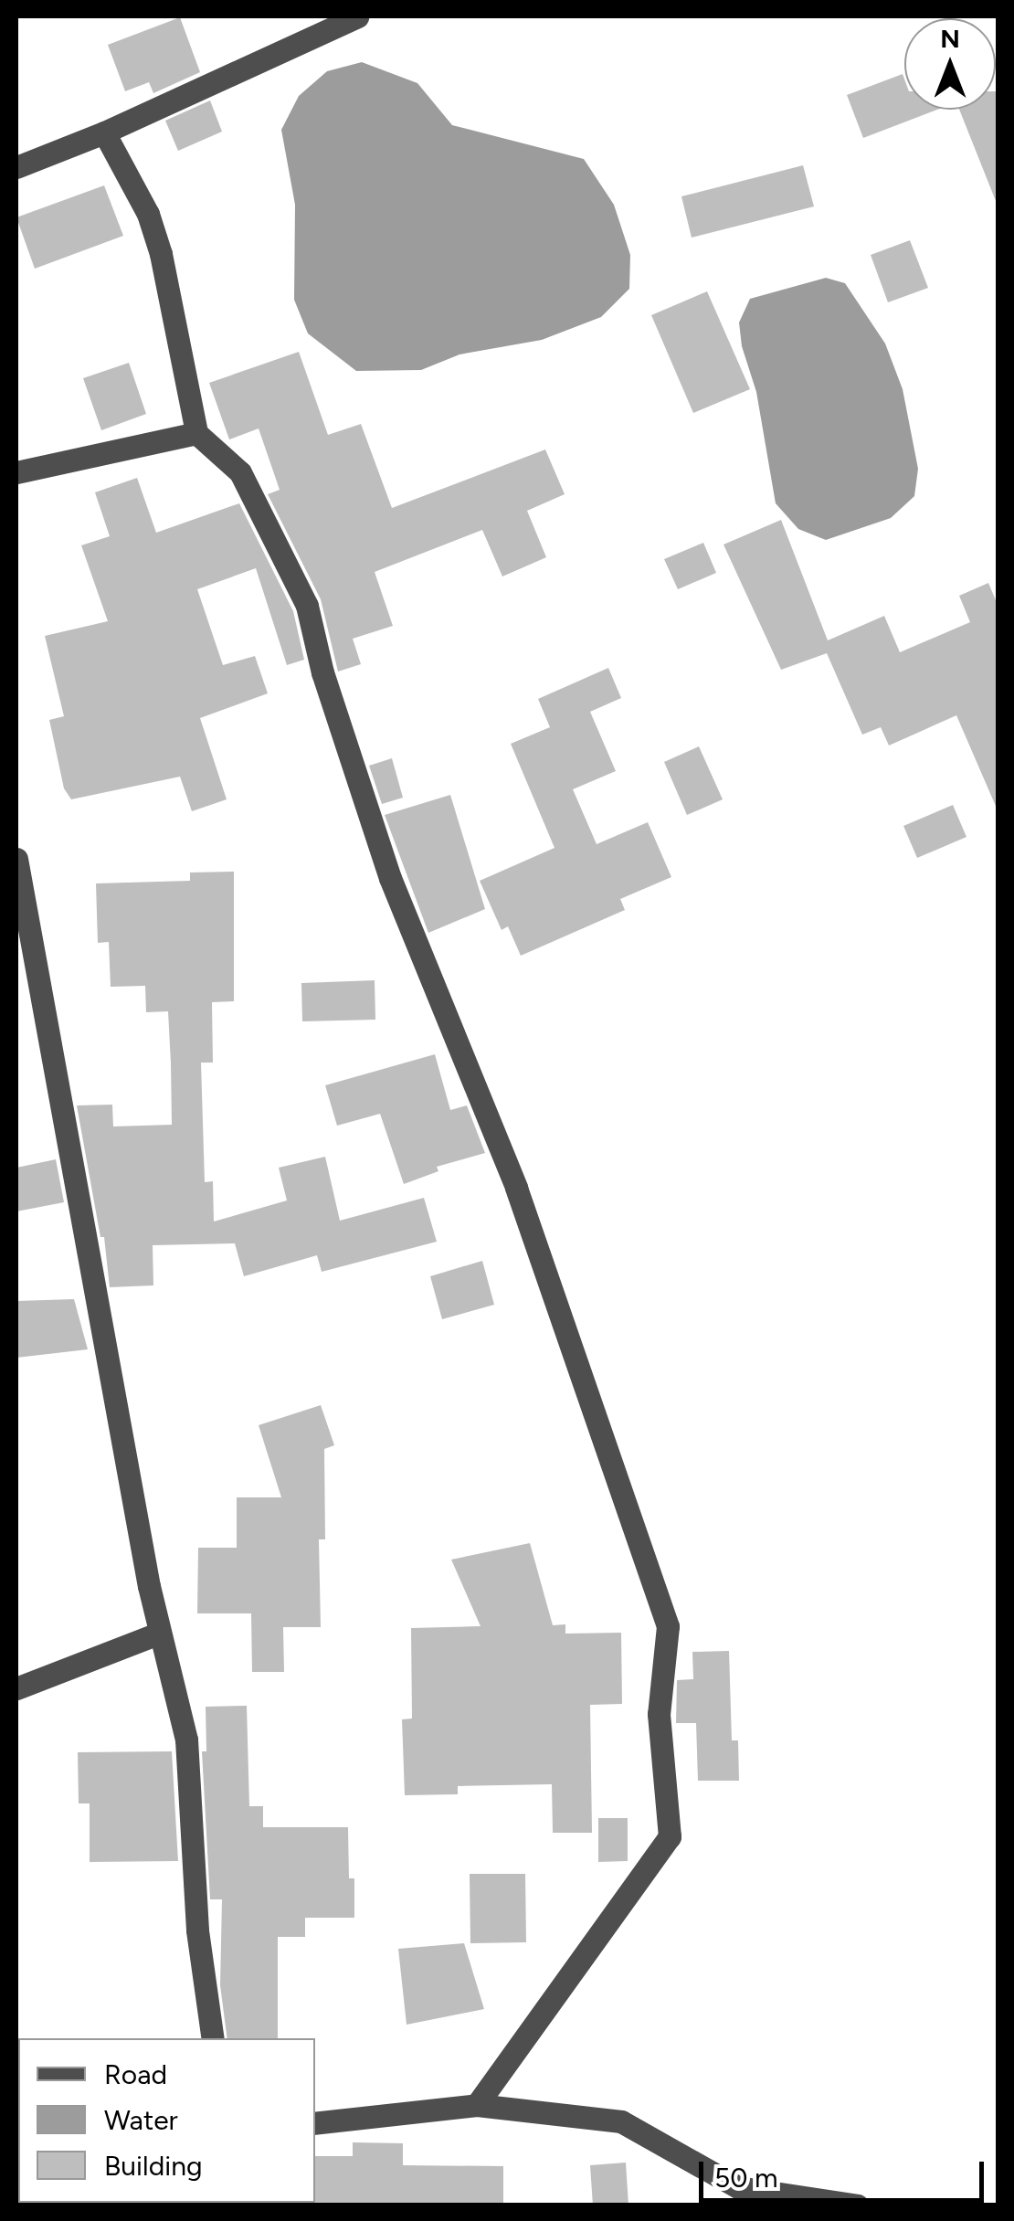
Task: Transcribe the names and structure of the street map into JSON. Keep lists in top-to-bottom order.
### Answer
{
  "legend": ["Road", "Water", "Building"],
  "scale_bar": "50 m",
  "north": "top"
}
